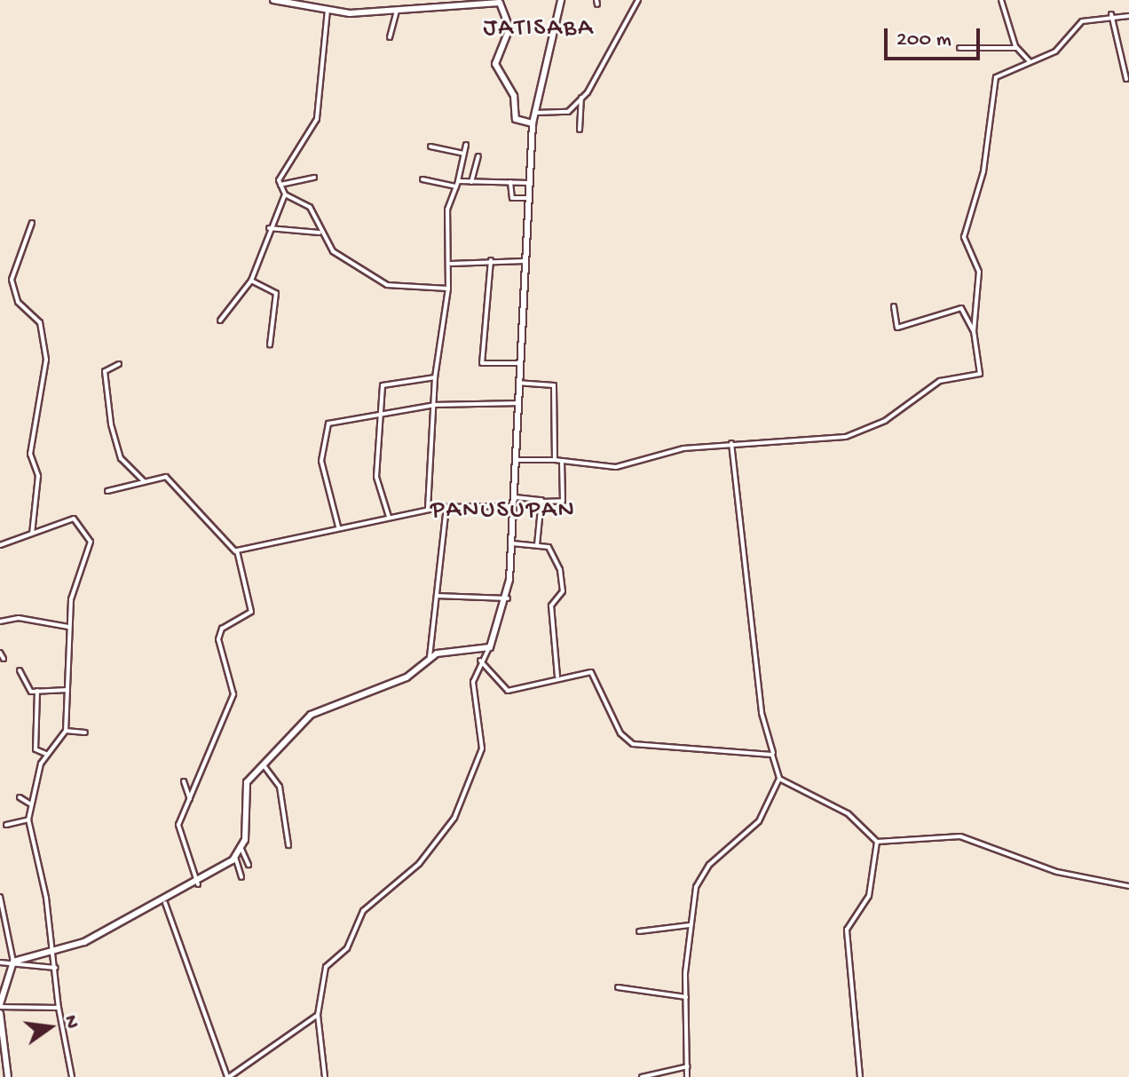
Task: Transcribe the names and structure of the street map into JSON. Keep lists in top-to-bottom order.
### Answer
{
  "districts": ["JATISABA", "PANUSUPAN"],
  "scale_bar": "200 m",
  "north": "right"
}
